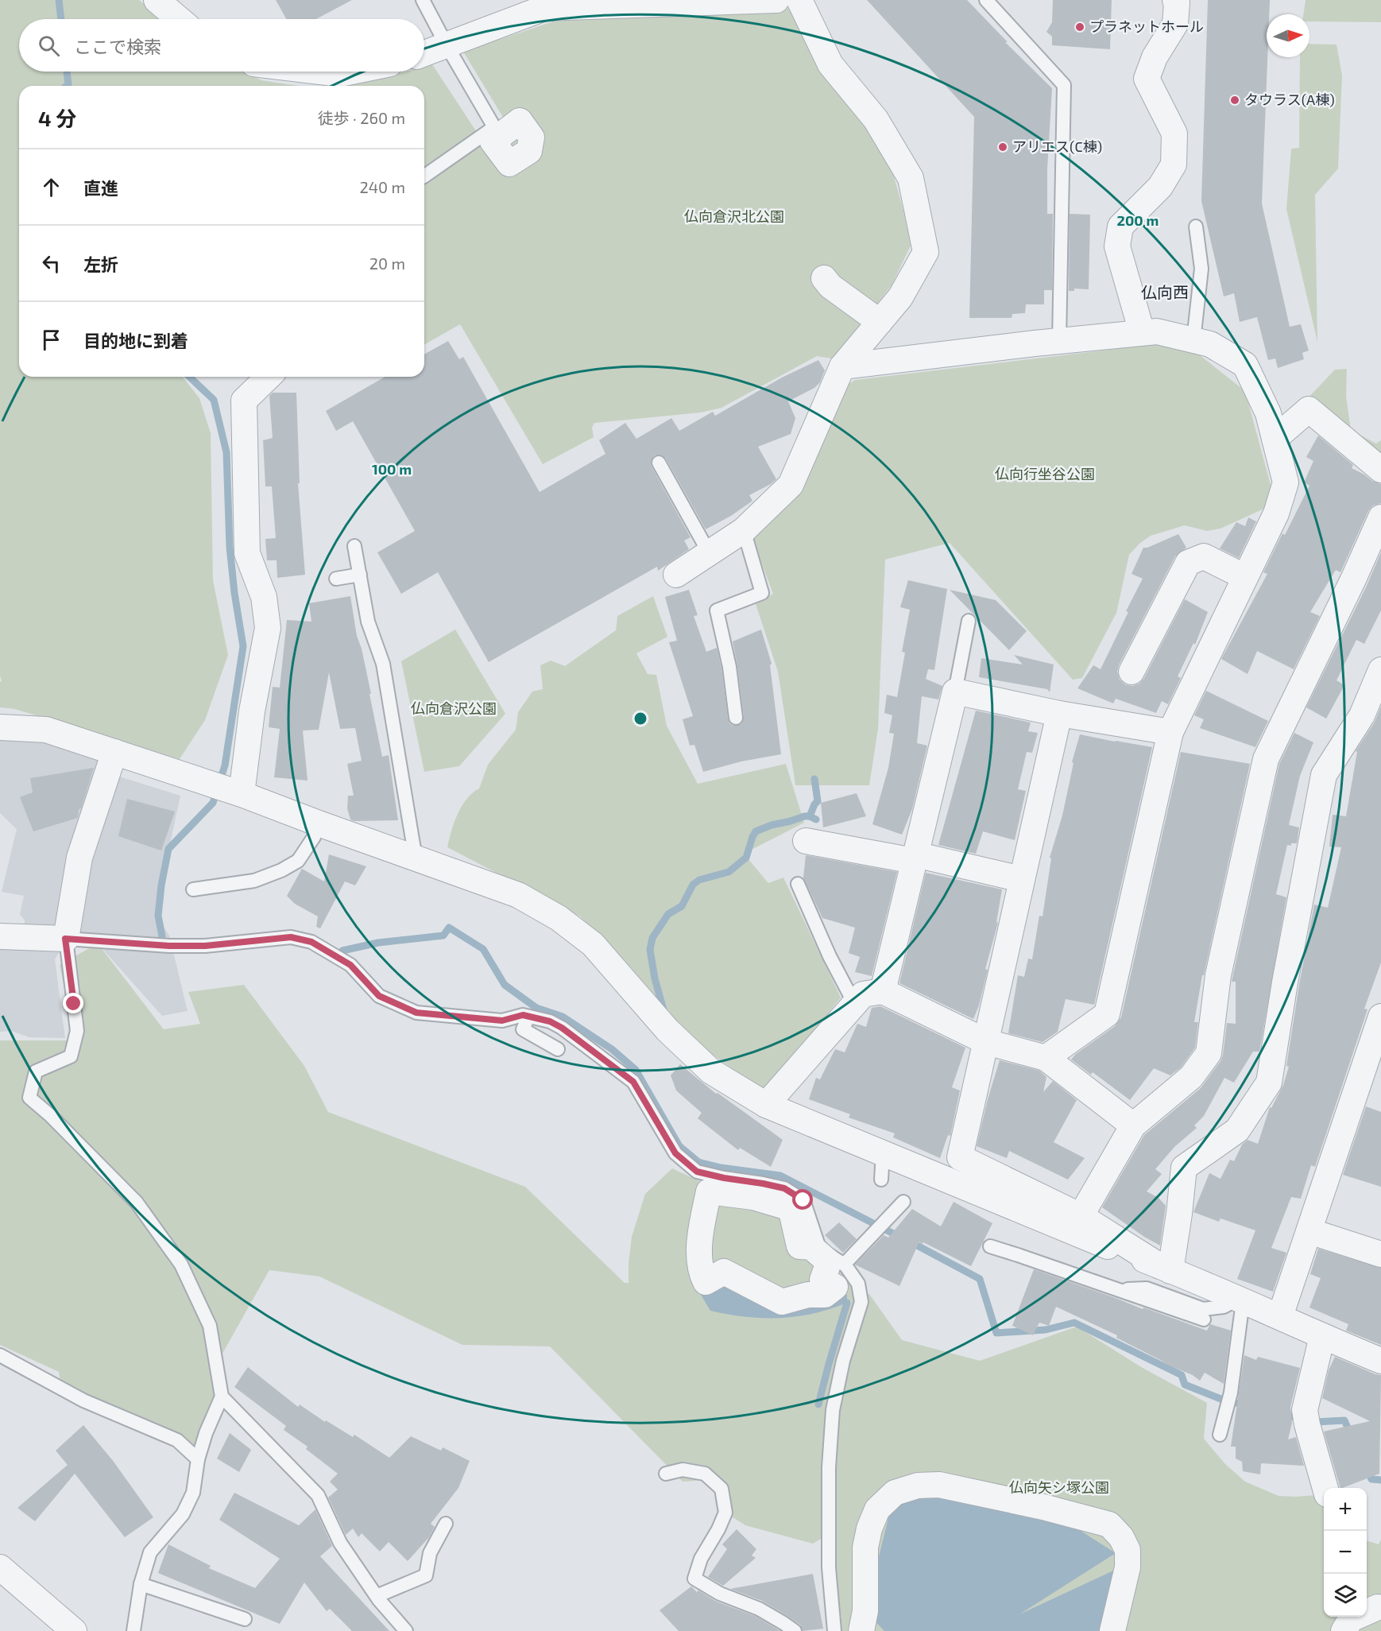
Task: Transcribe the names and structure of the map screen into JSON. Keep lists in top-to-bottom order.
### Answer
{
  "districts": ["仏向西"],
  "parks": [
    "仏向倉沢北公園",
    "仏向行坐谷公園",
    "仏向倉沢公園",
    "仏向矢シ塚公園"
  ],
  "places": ["プラネットホール", "タウラス(A棟)", "アリエス(C棟)"],
  "north": "right",
  "page": {
    "search": "ここで検索",
    "heading": ["4 分", "徒歩 · 260 m"],
    "list": [
      ["直進", "240 m"],
      ["左折", "20 m"],
      "目的地に到着"
    ],
    "map_buttons": ["+", "−"]
  },
  "rings": ["200 m", "100 m"]
}
